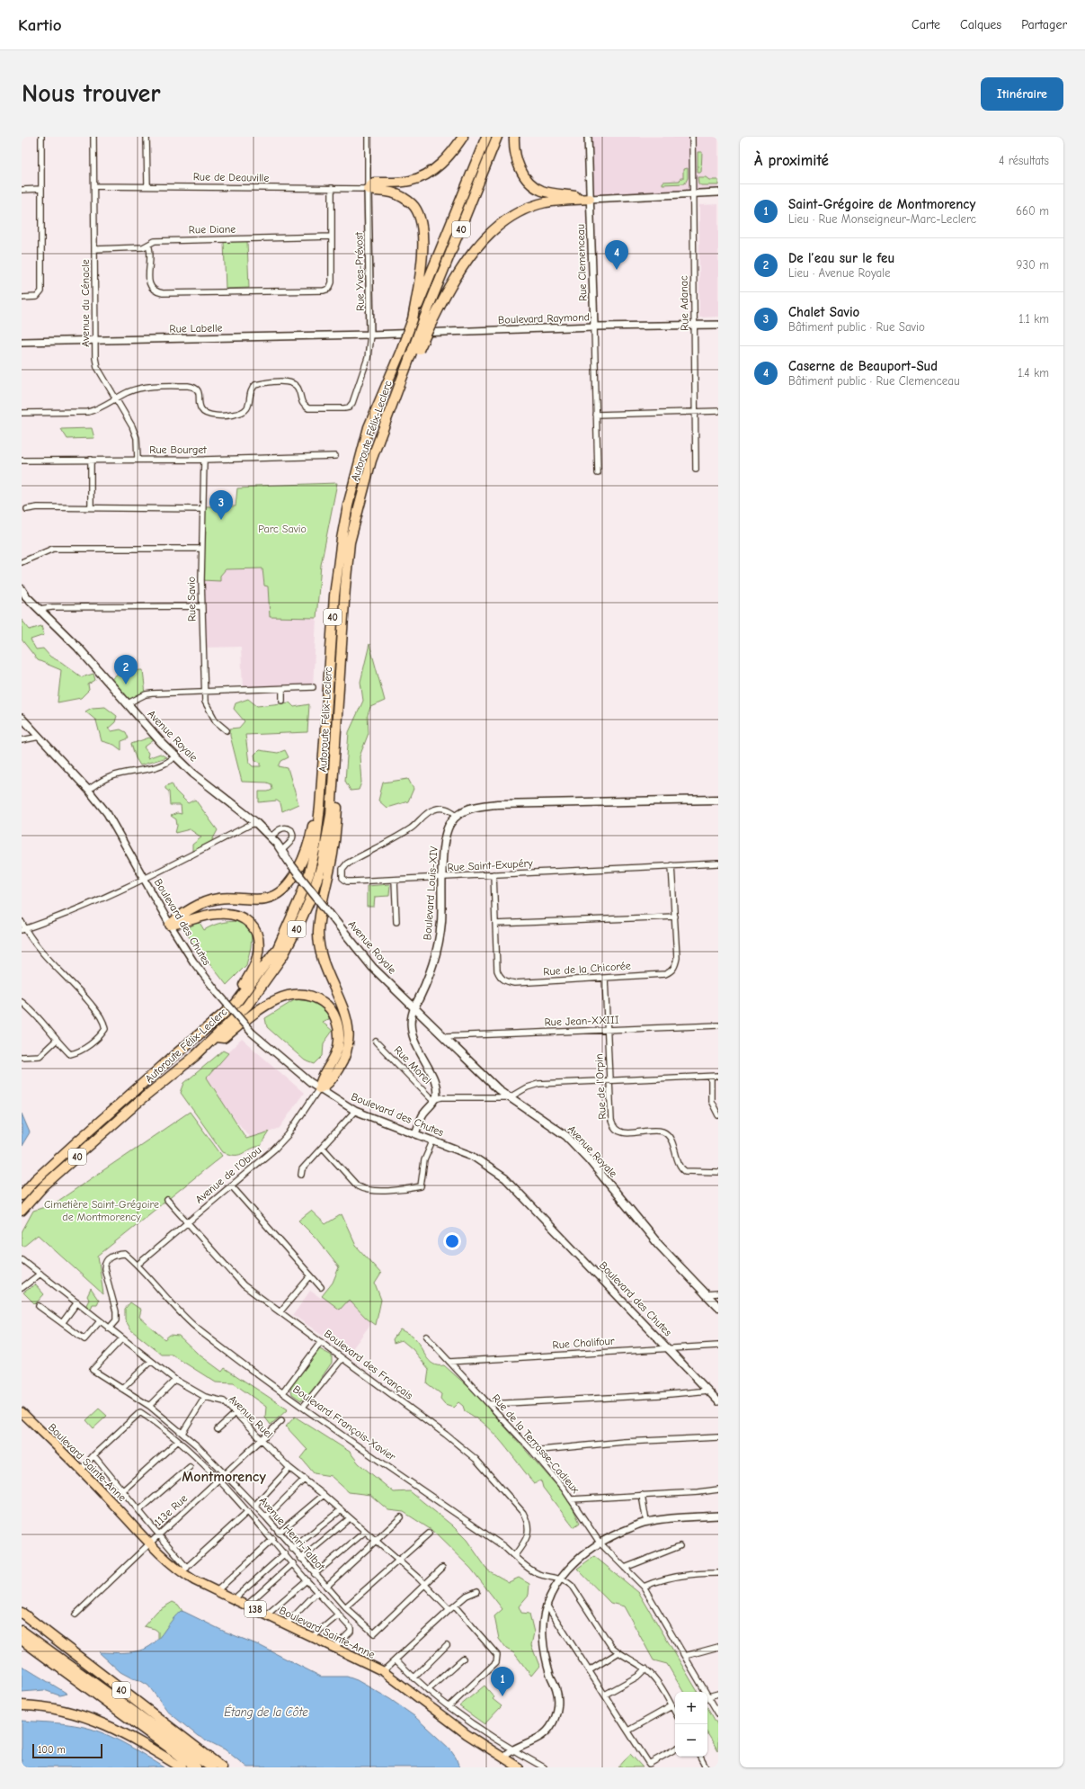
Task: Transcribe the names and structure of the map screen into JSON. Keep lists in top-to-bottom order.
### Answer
{
  "streets": {
    "highway": ["40", "Autoroute Félix-Leclerc"],
    "main road": [
      "Avenue Royale",
      "Boulevard Louis-XIV",
      "Boulevard Sainte-Anne",
      "138"
    ],
    "street": [
      "Rue de Deauville",
      "Rue Diane",
      "Rue Clemenceau",
      "Rue Yves-Prévost",
      "Avenue du Cénacle",
      "Rue Adanac",
      "Boulevard Raymond",
      "Rue Labelle",
      "Rue Bourget",
      "Rue Savio",
      "Rue Saint-Exupéry",
      "Boulevard des Chutes",
      "Rue de la Chicorée",
      "Rue Jean-XXIII",
      "Rue Morel",
      "Rue de l'Orpin",
      "Avenue de l'Obiou",
      "Rue Chalifour",
      "Boulevard des Français",
      "Avenue Ruel",
      "Boulevard François-Xavier",
      "Rue de la Terrasse-Cadieux",
      "113e Rue",
      "Avenue Henri-Talbot"
    ]
  },
  "crossings": [
    ["Rue de Deauville", "Rue Yves-Prévost"],
    ["Rue de Deauville", "Avenue du Cénacle"],
    ["Rue Diane", "Avenue du Cénacle"],
    ["Rue Clemenceau", "Boulevard Raymond"],
    ["Rue Yves-Prévost", "Avenue du Cénacle"],
    ["Rue Yves-Prévost", "Boulevard Raymond"],
    ["Rue Yves-Prévost", "Rue Labelle"],
    ["Avenue du Cénacle", "Rue Labelle"],
    ["Avenue du Cénacle", "Rue Bourget"],
    ["Rue Adanac", "Boulevard Raymond"],
    ["Boulevard Raymond", "Rue Labelle"],
    ["Rue Bourget", "Rue Savio"],
    ["Avenue Royale", "Boulevard Louis-XIV"],
    ["Avenue Royale", "Rue Jean-XXIII"],
    ["Rue Saint-Exupéry", "Boulevard Louis-XIV"],
    ["Rue Saint-Exupéry", "Rue de la Chicorée"],
    ["Boulevard Louis-XIV", "Rue Morel"],
    ["Boulevard des Chutes", "Avenue de l'Obiou"],
    ["Boulevard des Chutes", "Rue Chalifour"],
    ["Rue de la Chicorée", "Rue de l'Orpin"],
    ["Rue Jean-XXIII", "Rue de l'Orpin"],
    ["Avenue de l'Obiou", "Boulevard des Français"],
    ["Avenue de l'Obiou", "Boulevard François-Xavier"],
    ["Rue Chalifour", "Rue de la Terrasse-Cadieux"],
    ["Boulevard des Français", "Boulevard François-Xavier"],
    ["Avenue Ruel", "113e Rue"],
    ["Avenue Ruel", "Avenue Henri-Talbot"],
    ["Boulevard Sainte-Anne", "113e Rue"],
    ["113e Rue", "Avenue Henri-Talbot"]
  ],
  "districts": ["Montmorency"],
  "water": ["Étang de la Côte"],
  "parks": ["Parc Savio", "Cimetière Saint-Grégoire de Montmorency"],
  "scale_bar": "100 m",
  "page": {
    "header": "Kartio",
    "nav": ["Carte", "Calques", "Partager"],
    "buttons": "Itinéraire",
    "title": "Nous trouver",
    "heading": ["À proximité", "4 résultats"],
    "list": [
      {
        "mark": "1",
        "name": "Saint-Grégoire de Montmorency",
        "note": "Lieu · Rue Monseigneur-Marc-Leclerc",
        "value": "660 m"
      },
      {
        "mark": "2",
        "name": "De l’eau sur le feu",
        "note": "Lieu · Avenue Royale",
        "value": "930 m"
      },
      {
        "mark": "3",
        "name": "Chalet Savio",
        "note": "Bâtiment public · Rue Savio",
        "value": "1.1 km"
      },
      {
        "mark": "4",
        "name": "Caserne de Beauport-Sud",
        "note": "Bâtiment public · Rue Clemenceau",
        "value": "1.4 km"
      }
    ],
    "pins": [
      "4",
      "3",
      "2",
      "1"
    ],
    "map_buttons": ["+", "−"],
    "scale": "100 m"
  }
}
